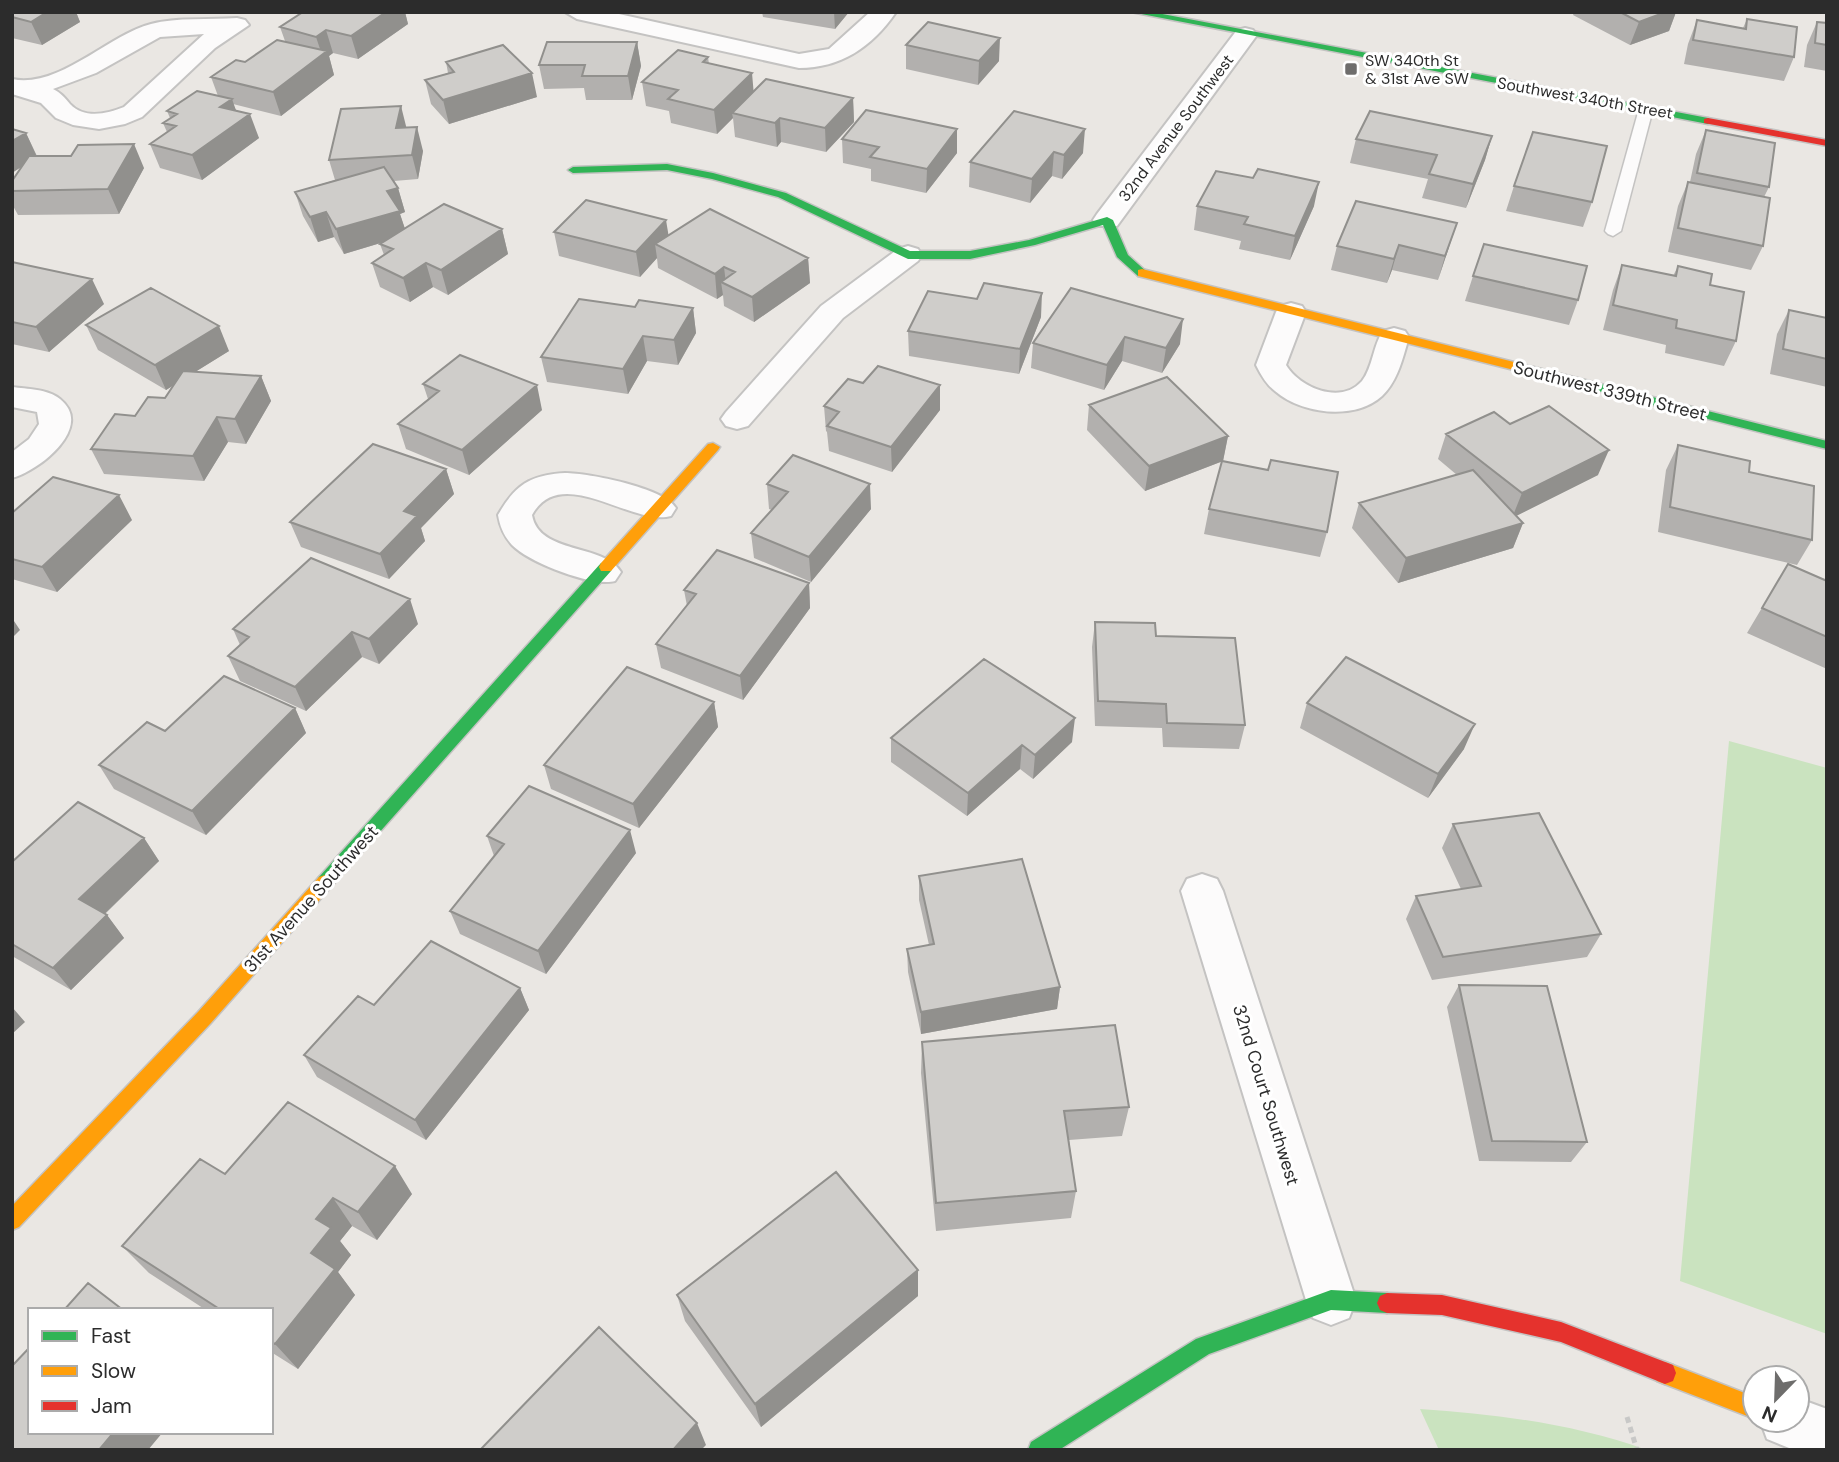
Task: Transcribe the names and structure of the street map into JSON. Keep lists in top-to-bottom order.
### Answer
{
  "streets": {
    "street": [
      "Southwest 340th Street",
      "32nd Avenue Southwest",
      "Southwest 339th Street",
      "31st Avenue Southwest",
      "32nd Court Southwest"
    ]
  },
  "crossings": [
    ["Southwest 340th Street", "32nd Avenue Southwest"],
    ["32nd Avenue Southwest", "Southwest 339th Street"]
  ],
  "places": {
    "transit": ["SW 340th St & 31st Ave SW"]
  },
  "legend": ["Fast", "Slow", "Jam"],
  "north": "bottom left"
}
